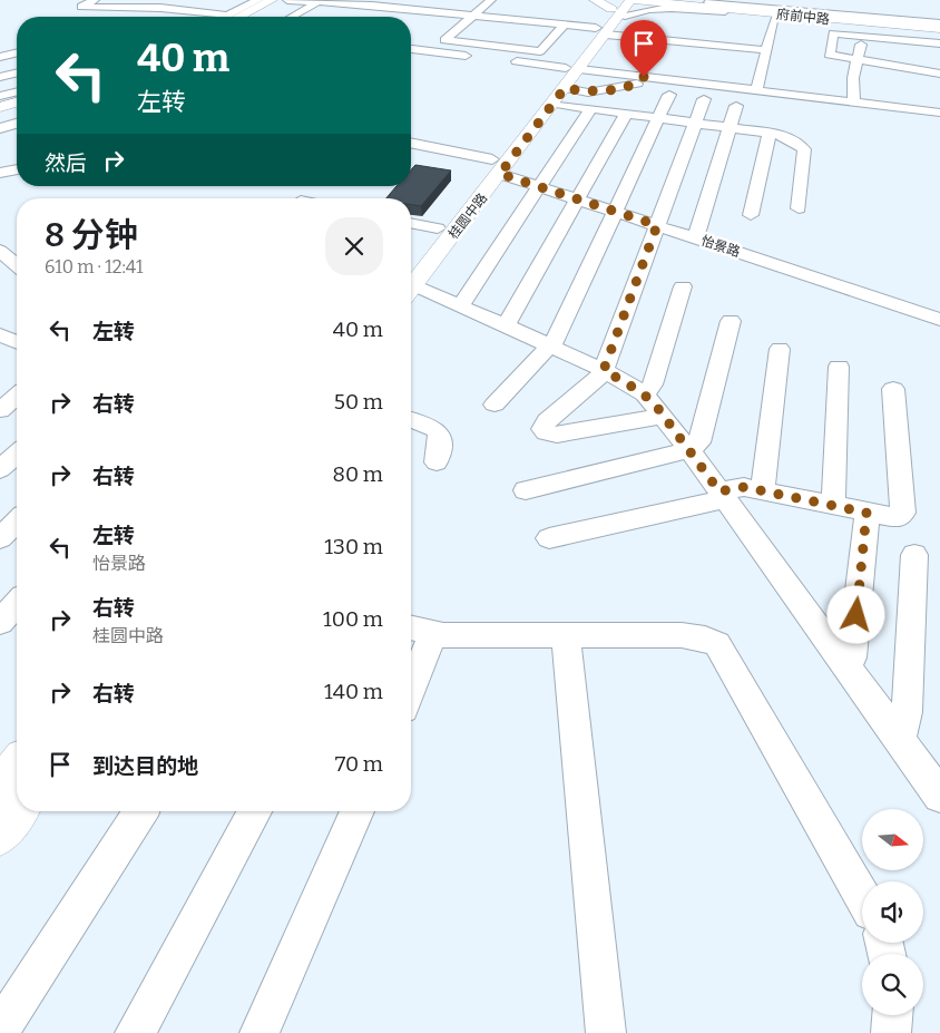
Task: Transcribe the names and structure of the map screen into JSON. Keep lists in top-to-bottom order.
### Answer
{
  "streets": {
    "main road": ["府前中路", "桂圆中路"],
    "street": ["怡景路"]
  },
  "crossings": [
    ["府前中路", "桂圆中路"],
    ["桂圆中路", "怡景路"]
  ],
  "north": "right",
  "page": {
    "turn": ["40 m", "左转"],
    "then": "然后",
    "heading": ["8 分钟", "610 m · 12:41"],
    "list": [
      {
        "name": "左转",
        "value": "40 m"
      },
      {
        "name": "右转",
        "value": "50 m"
      },
      {
        "name": "右转",
        "value": "80 m"
      },
      {
        "name": "左转",
        "note": "怡景路",
        "value": "130 m"
      },
      {
        "name": "右转",
        "note": "桂圆中路",
        "value": "100 m"
      },
      {
        "name": "右转",
        "value": "140 m"
      },
      {
        "name": "到达目的地",
        "value": "70 m"
      }
    ]
  }
}
